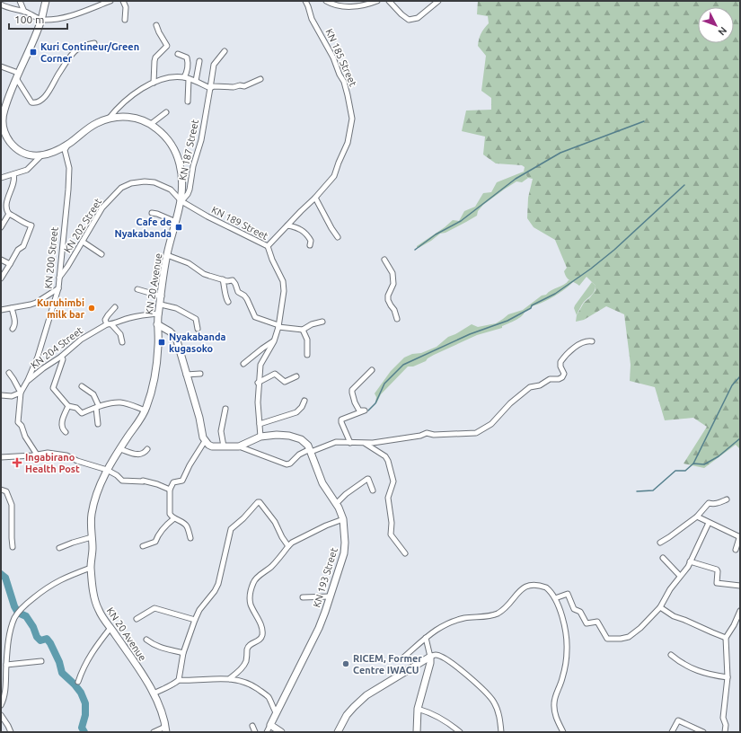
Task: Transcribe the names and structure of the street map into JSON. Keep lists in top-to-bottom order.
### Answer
{
  "streets": {
    "main road": ["KN 20 Avenue", "KN 193 Street"],
    "street": [
      "KN 185 Street",
      "KN 187 Street",
      "KN 189 Street",
      "KN 202 Street",
      "KN 200 Street",
      "KN 204 Street"
    ]
  },
  "crossings": [
    ["KN 185 Street", "KN 189 Street"],
    ["KN 187 Street", "KN 189 Street"],
    ["KN 187 Street", "KN 202 Street"],
    ["KN 187 Street", "KN 20 Avenue"],
    ["KN 189 Street", "KN 202 Street"],
    ["KN 189 Street", "KN 20 Avenue"],
    ["KN 189 Street", "KN 193 Street"],
    ["KN 202 Street", "KN 200 Street"],
    ["KN 202 Street", "KN 20 Avenue"],
    ["KN 200 Street", "KN 20 Avenue"],
    ["KN 200 Street", "KN 204 Street"],
    ["KN 20 Avenue", "KN 204 Street"]
  ],
  "places": {
    "transit": ["Kuri Contineur/Green Corner", "Cafe de Nyakabanda", "Nyakabanda kugasoko"],
    "other": ["Kuruhimbi milk bar", "RICEM, Former Centre IWACU"],
    "health": ["Ingabirano Health Post"]
  },
  "scale_bar": "100 m",
  "north": "bottom right"
}
